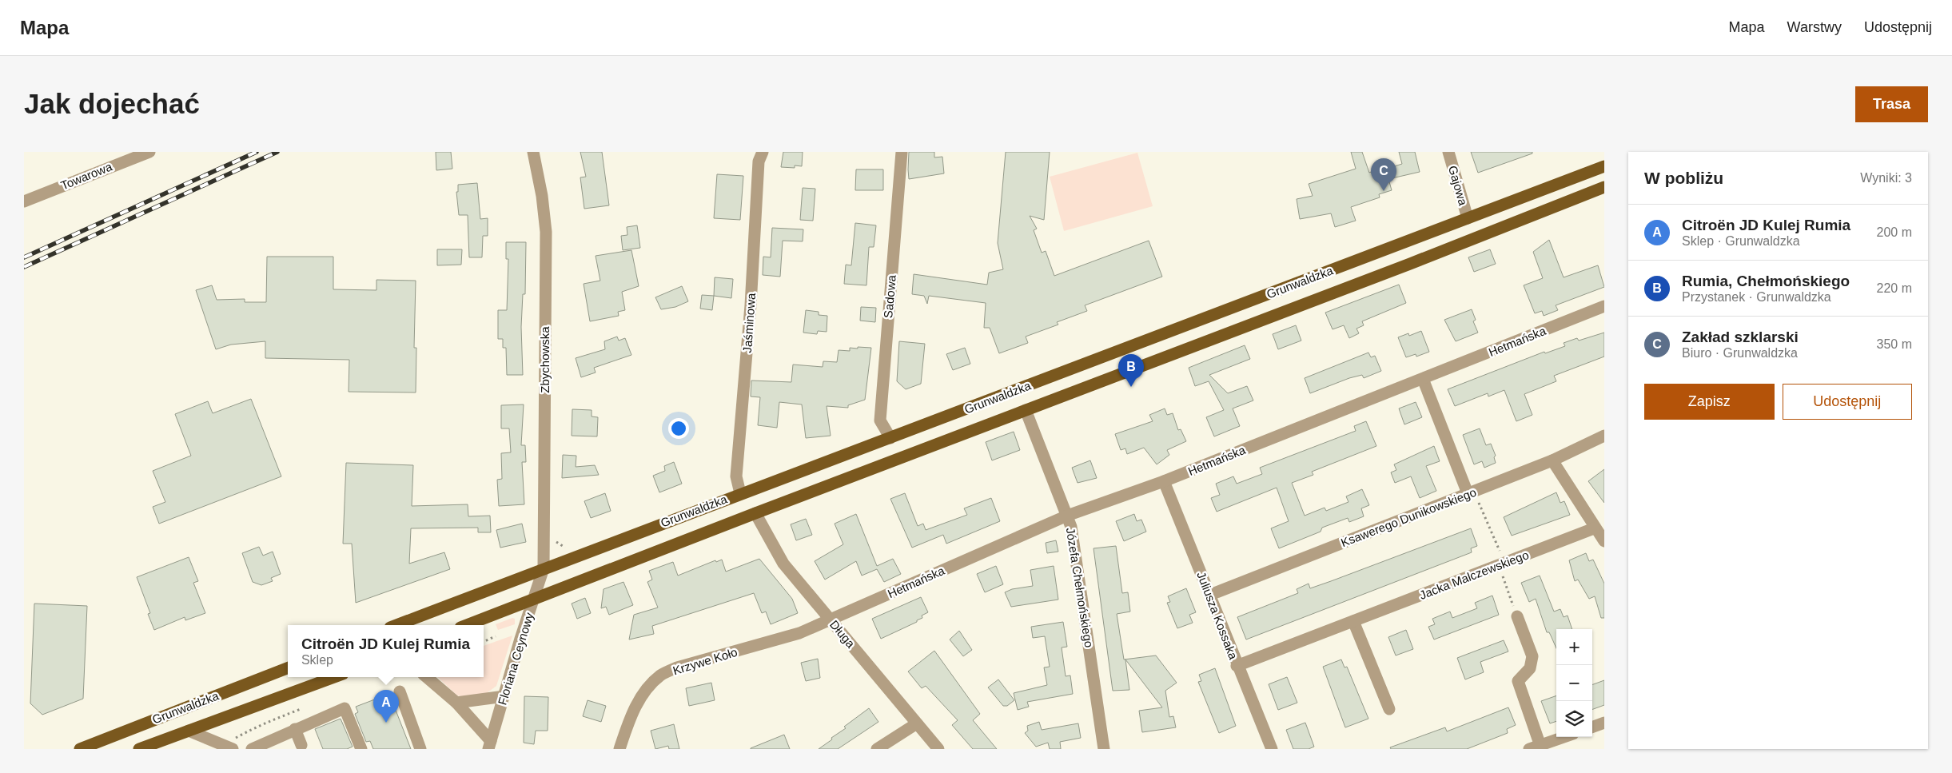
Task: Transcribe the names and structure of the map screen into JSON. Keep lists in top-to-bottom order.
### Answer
{
  "streets": {
    "main road": ["Grunwaldzka"],
    "street": [
      "Towarowa",
      "Gajowa",
      "Sadowa",
      "Jaśminowa",
      "Hetmańska",
      "Zbychowska",
      "Ksawerego Dunikowskiego",
      "Jacka Malczewskiego",
      "Józefa Chełmońskiego",
      "Juliusza Kossaka",
      "Długa",
      "Floriana Ceynowy",
      "Krzywe Koło"
    ]
  },
  "crossings": [
    ["Gajowa", "Grunwaldzka"],
    ["Grunwaldzka", "Sadowa"],
    ["Grunwaldzka", "Jaśminowa"],
    ["Grunwaldzka", "Zbychowska"],
    ["Grunwaldzka", "Józefa Chełmońskiego"],
    ["Grunwaldzka", "Długa"],
    ["Grunwaldzka", "Floriana Ceynowy"],
    ["Hetmańska", "Józefa Chełmońskiego"],
    ["Hetmańska", "Juliusza Kossaka"],
    ["Hetmańska", "Długa"],
    ["Hetmańska", "Krzywe Koło"],
    ["Zbychowska", "Floriana Ceynowy"],
    ["Ksawerego Dunikowskiego", "Juliusza Kossaka"],
    ["Jacka Malczewskiego", "Juliusza Kossaka"],
    ["Długa", "Krzywe Koło"]
  ],
  "page": {
    "header": "Mapa",
    "nav": ["Mapa", "Warstwy", "Udostępnij"],
    "buttons": [
      "Trasa",
      ["Zapisz", "Udostępnij"]
    ],
    "title": "Jak dojechać",
    "heading": ["W pobliżu", "Wyniki: 3"],
    "pins": ["C", "B", "A"],
    "list": [
      {
        "mark": "A",
        "name": "Citroën JD Kulej Rumia",
        "note": "Sklep · Grunwaldzka",
        "value": "200 m"
      },
      {
        "mark": "B",
        "name": "Rumia, Chełmońskiego",
        "note": "Przystanek · Grunwaldzka",
        "value": "220 m"
      },
      {
        "mark": "C",
        "name": "Zakład szklarski",
        "note": "Biuro · Grunwaldzka",
        "value": "350 m"
      }
    ],
    "popup": ["Citroën JD Kulej Rumia", "Sklep"],
    "map_buttons": ["+", "−"]
  }
}
